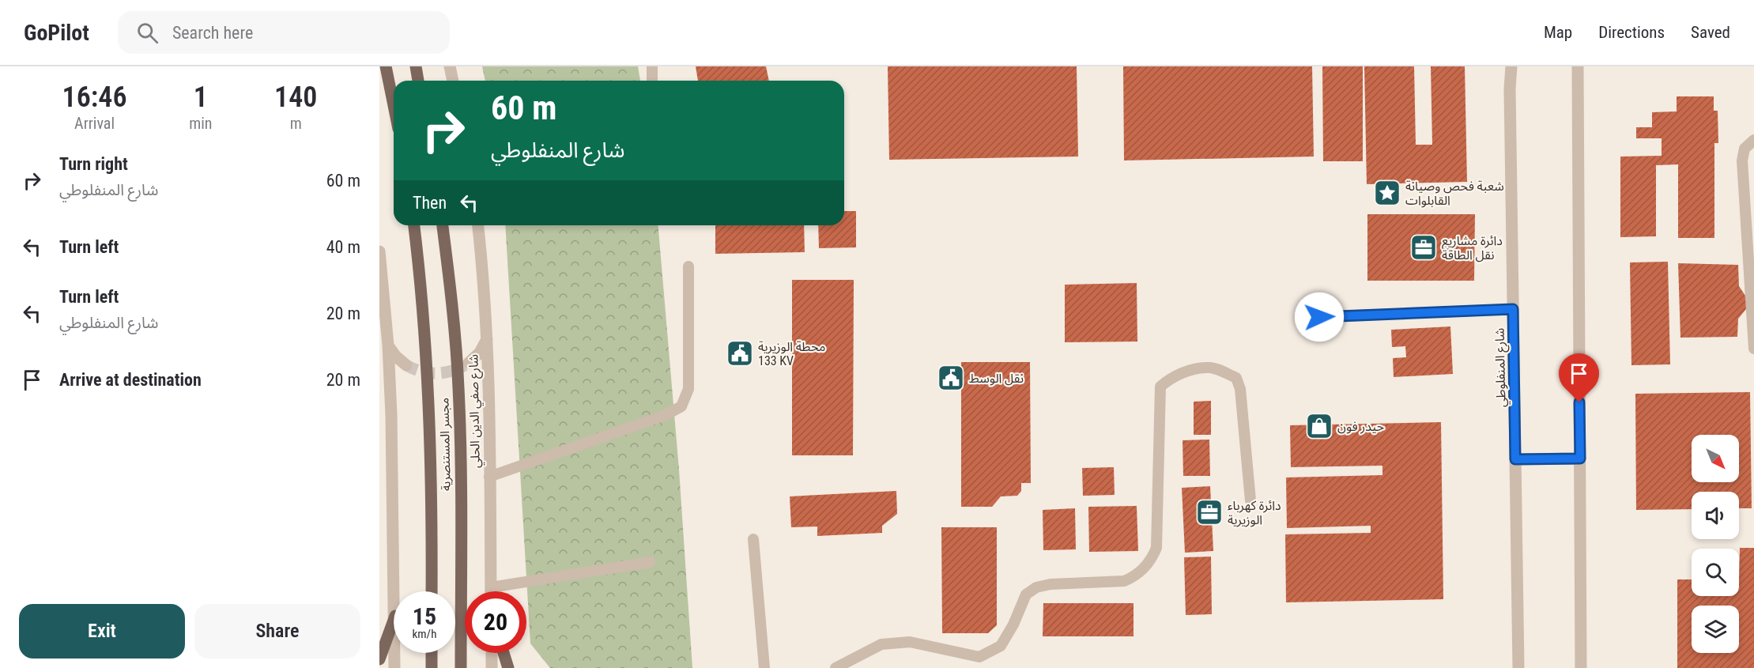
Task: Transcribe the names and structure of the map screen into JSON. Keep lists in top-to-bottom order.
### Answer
{
  "streets": {
    "main road": ["مجسر المستنصرية"],
    "street": ["شارع المنفلوطي", "شارع صفي الدين الحلي"]
  },
  "places": {
    "place": ["شعبة فحص وصيانة القابلوات"],
    "office": ["دائرة مشاريع نقل الطاقة", "دائرة كهرباء الوزيرية"],
    "public building": ["محطة الوزيرية 133 KV", "نقل الوسط"],
    "shop": ["حيدر فون"]
  },
  "north": "bottom right",
  "page": {
    "header": "GoPilot",
    "search": "Search here",
    "nav": ["Map", "Directions", "Saved"],
    "eta": [
      "16:46",
      "Arrival",
      "1",
      "min",
      "140",
      "m"
    ],
    "turn": ["60 m", "شارع المنفلوطي"],
    "list": [
      {
        "name": "Turn right",
        "note": "شارع المنفلوطي",
        "value": "60 m"
      },
      {
        "name": "Turn left",
        "value": "40 m"
      },
      {
        "name": "Turn left",
        "note": "شارع المنفلوطي",
        "value": "20 m"
      },
      {
        "name": "Arrive at destination",
        "value": "20 m"
      }
    ],
    "then": "Then",
    "speed": "15 km/h",
    "limit": "20",
    "buttons": ["Exit", "Share"]
  }
}
